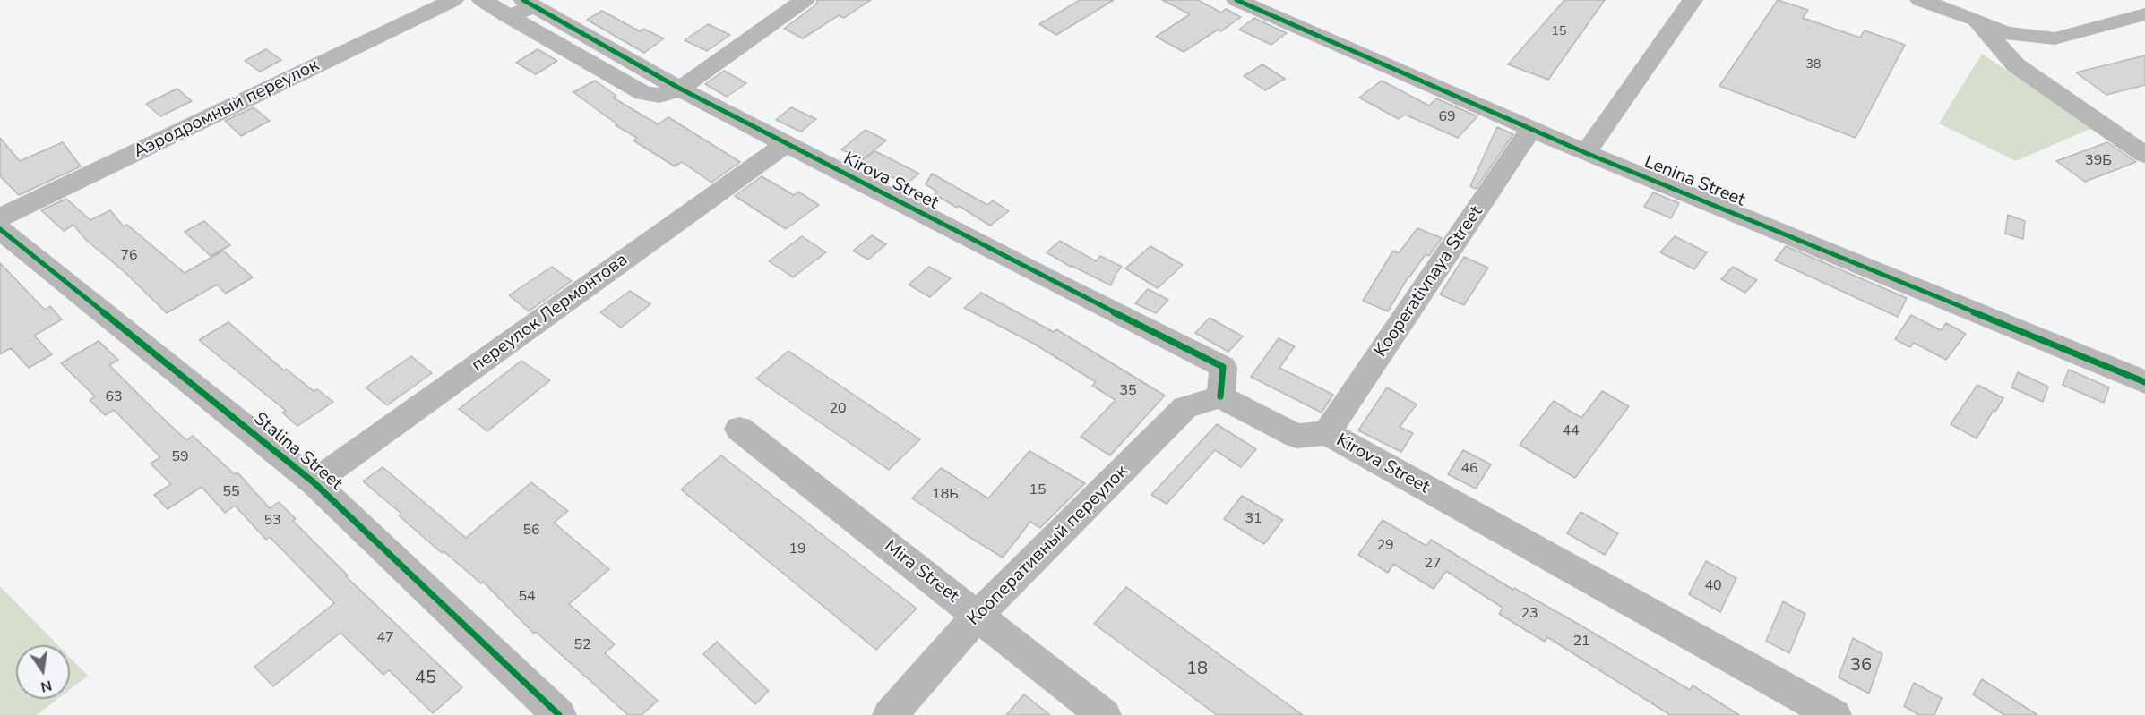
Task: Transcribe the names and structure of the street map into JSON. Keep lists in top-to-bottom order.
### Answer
{
  "streets": {
    "street": [
      "Аэродромный переулок",
      "Kirova Street",
      "Lenina Street",
      "Kooperativnaya Street",
      "переулок Лермонтова",
      "Stalina Street",
      "Кооперативный переулок",
      "Mira Street"
    ]
  },
  "crossings": [
    ["Kirova Street", "Kooperativnaya Street"],
    ["Kirova Street", "переулок Лермонтова"],
    ["Kirova Street", "Кооперативный переулок"],
    ["Lenina Street", "Kooperativnaya Street"],
    ["переулок Лермонтова", "Stalina Street"],
    ["Кооперативный переулок", "Mira Street"]
  ],
  "house_numbers": [
    "15",
    "38",
    "69",
    "39Б",
    "76",
    "35",
    "63",
    "20",
    "44",
    "59",
    "46",
    "15",
    "55",
    "18Б",
    "31",
    "53",
    "56",
    "29",
    "19",
    "27",
    "40",
    "54",
    "23",
    "47",
    "21",
    "52",
    "36",
    "18",
    "45"
  ],
  "north": "bottom"
}
